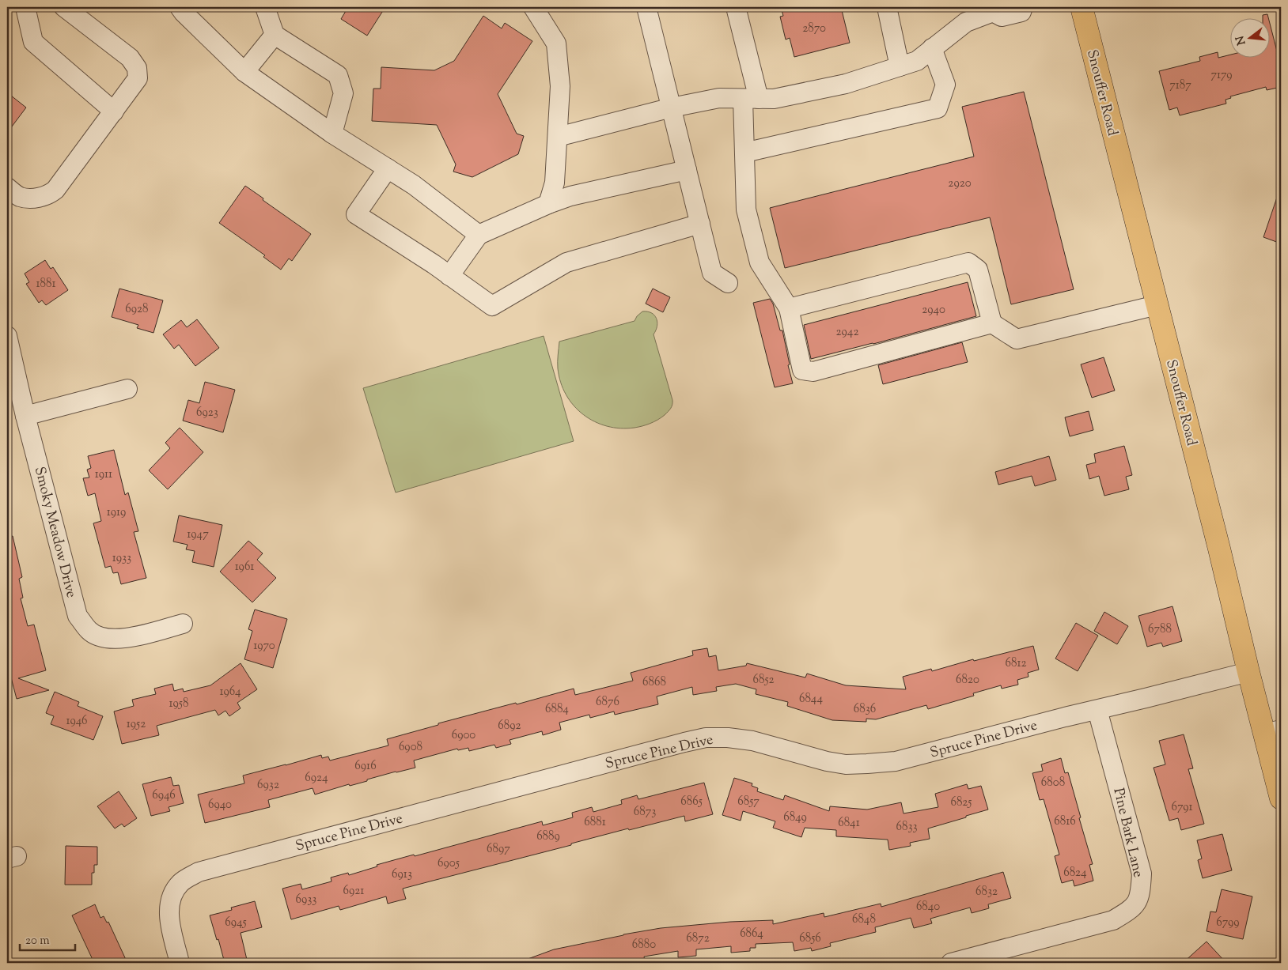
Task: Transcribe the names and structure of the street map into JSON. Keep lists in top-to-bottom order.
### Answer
{
  "streets": {
    "main road": ["Snouffer Road"],
    "street": ["Smoky Meadow Drive", "Spruce Pine Drive", "Pine Bark Lane"]
  },
  "crossings": [
    ["Snouffer Road", "Spruce Pine Drive"],
    ["Spruce Pine Drive", "Pine Bark Lane"]
  ],
  "house_numbers": [
    "2870",
    "7179",
    "7187",
    "2920",
    "1881",
    "6928",
    "2940",
    "2942",
    "6923",
    "1911",
    "1919",
    "1947",
    "1933",
    "1961",
    "6788",
    "1970",
    "6812",
    "6852",
    "6820",
    "6868",
    "1964",
    "6844",
    "6876",
    "1958",
    "6884",
    "6836",
    "1946",
    "1952",
    "6892",
    "6900",
    "6908",
    "6916",
    "6924",
    "6808",
    "6932",
    "6946",
    "6865",
    "6857",
    "6825",
    "6940",
    "6791",
    "6873",
    "6849",
    "6816",
    "6881",
    "6841",
    "6833",
    "6889",
    "6897",
    "6905",
    "6824",
    "6913",
    "6921",
    "6832",
    "6933",
    "6840",
    "6848",
    "6945",
    "6799",
    "6864",
    "6872",
    "6856",
    "6880"
  ],
  "scale_bar": "20 m",
  "north": "left"
}
